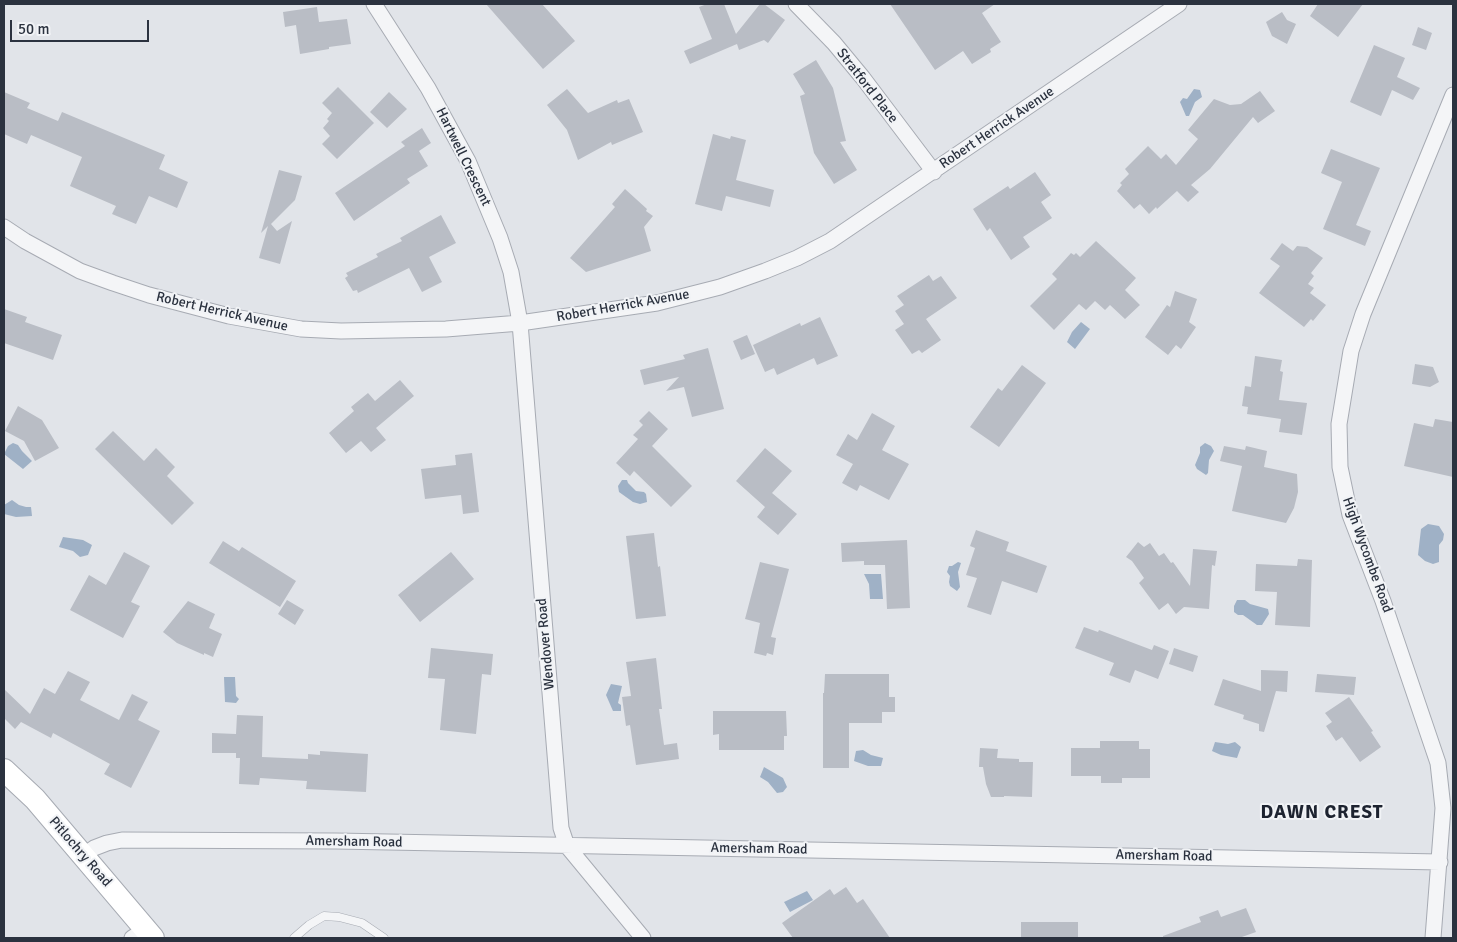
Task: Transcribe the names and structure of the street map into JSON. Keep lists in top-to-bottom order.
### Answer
{
  "streets": {
    "street": [
      "Stratford Place",
      "Robert Herrick Avenue",
      "Hartwell Crescent",
      "High Wycombe Road",
      "Wendover Road",
      "Amersham Road",
      "Pitlochry Road"
    ]
  },
  "crossings": [
    ["Stratford Place", "Robert Herrick Avenue"],
    ["Robert Herrick Avenue", "Hartwell Crescent"],
    ["Robert Herrick Avenue", "Wendover Road"],
    ["Hartwell Crescent", "Wendover Road"],
    ["High Wycombe Road", "Amersham Road"],
    ["Wendover Road", "Amersham Road"],
    ["Amersham Road", "Pitlochry Road"]
  ],
  "districts": ["DAWN CREST"],
  "scale_bar": "50 m"
}
